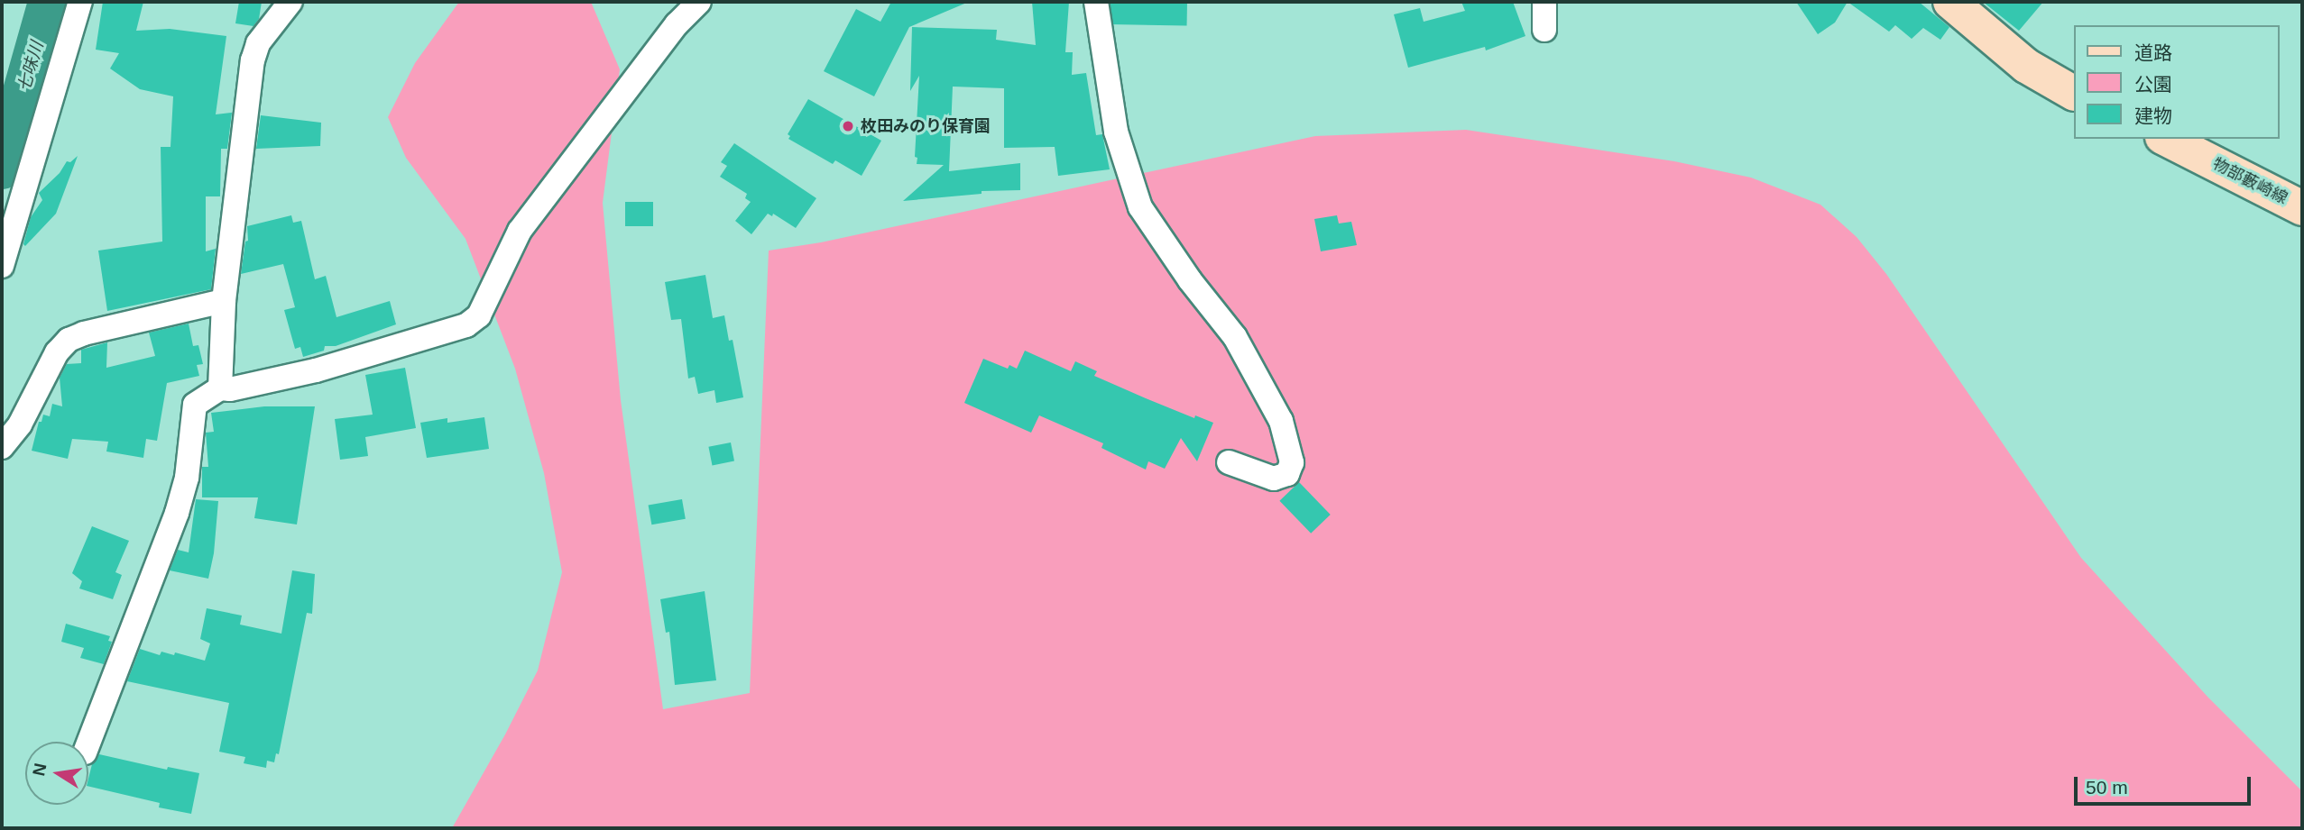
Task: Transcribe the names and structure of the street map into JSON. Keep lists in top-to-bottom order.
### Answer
{
  "streets": {
    "main road": ["物部藪崎線"]
  },
  "water": ["七味川"],
  "places": ["枚田みのり保育園"],
  "legend": ["道路", "公園", "建物"],
  "scale_bar": "50 m",
  "north": "left"
}
